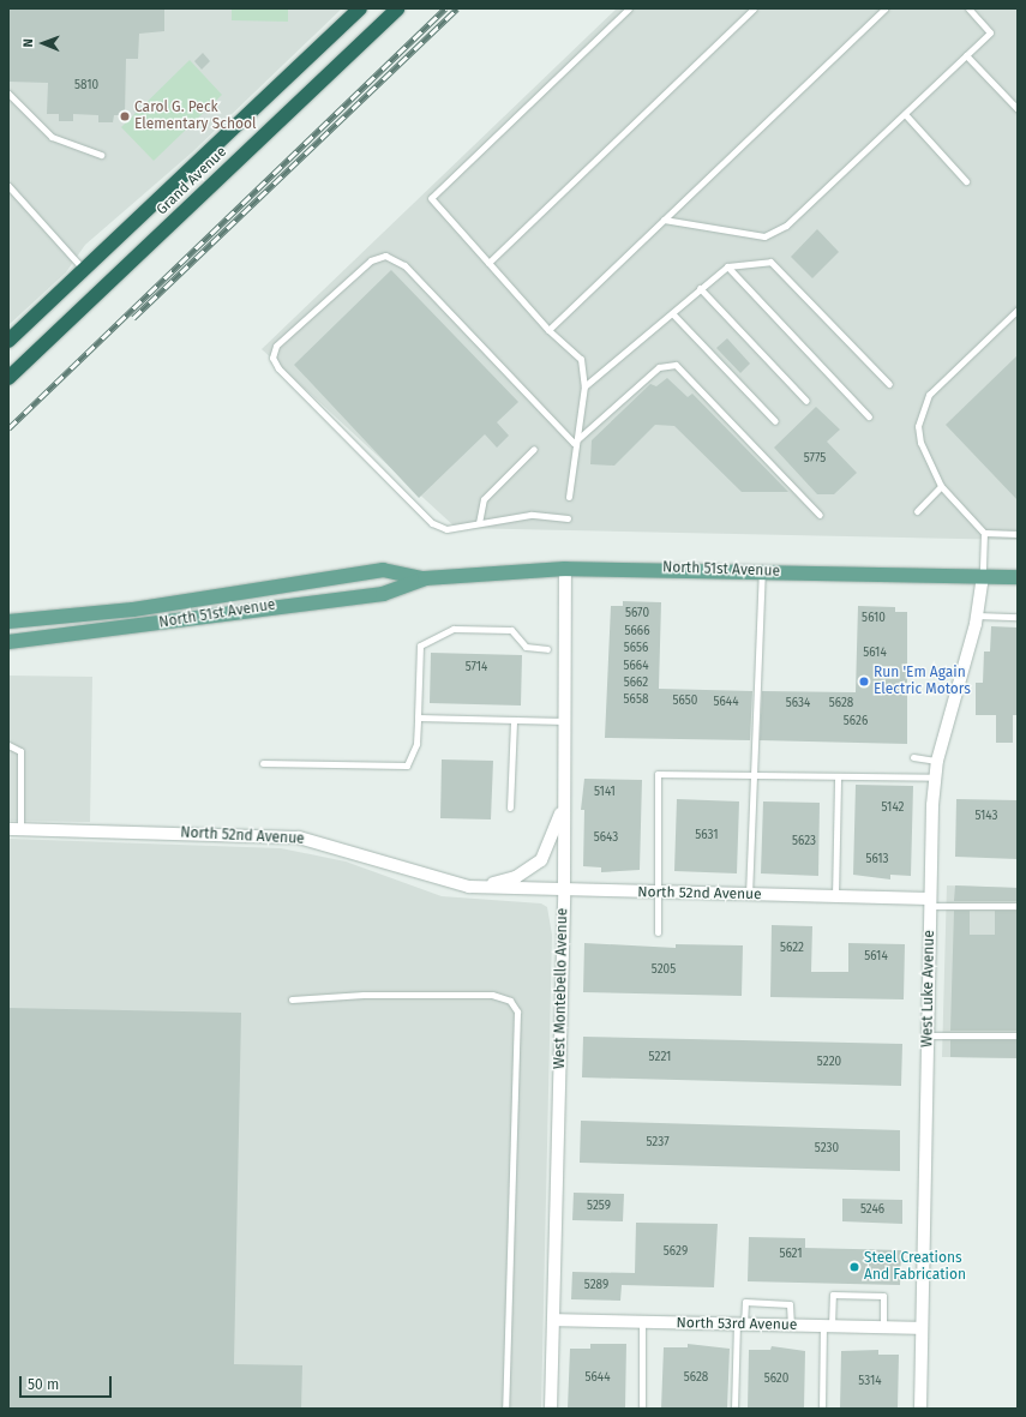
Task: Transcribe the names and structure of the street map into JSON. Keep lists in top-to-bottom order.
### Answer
{
  "streets": {
    "highway": ["Grand Avenue"],
    "main road": ["North 51st Avenue"],
    "street": [
      "North 52nd Avenue",
      "West Montebello Avenue",
      "West Luke Avenue",
      "North 53rd Avenue"
    ]
  },
  "crossings": [
    ["North 51st Avenue", "West Montebello Avenue"],
    ["North 51st Avenue", "West Luke Avenue"],
    ["North 52nd Avenue", "West Montebello Avenue"],
    ["North 52nd Avenue", "West Luke Avenue"],
    ["West Montebello Avenue", "North 53rd Avenue"],
    ["West Luke Avenue", "North 53rd Avenue"]
  ],
  "places": ["Carol G. Peck Elementary School", "Run 'Em Again Electric Motors", "Steel Creations And Fabrication"],
  "house_numbers": [
    "5810",
    "5775",
    "5670",
    "5610",
    "5666",
    "5656",
    "5614",
    "5664",
    "5714",
    "5662",
    "5658",
    "5650",
    "5644",
    "5634",
    "5628",
    "5626",
    "5141",
    "5142",
    "5143",
    "5631",
    "5643",
    "5623",
    "5613",
    "5622",
    "5614",
    "5205",
    "5221",
    "5220",
    "5237",
    "5230",
    "5259",
    "5246",
    "5629",
    "5621",
    "5289",
    "5644",
    "5628",
    "5620",
    "5314"
  ],
  "scale_bar": "50 m",
  "north": "left"
}
